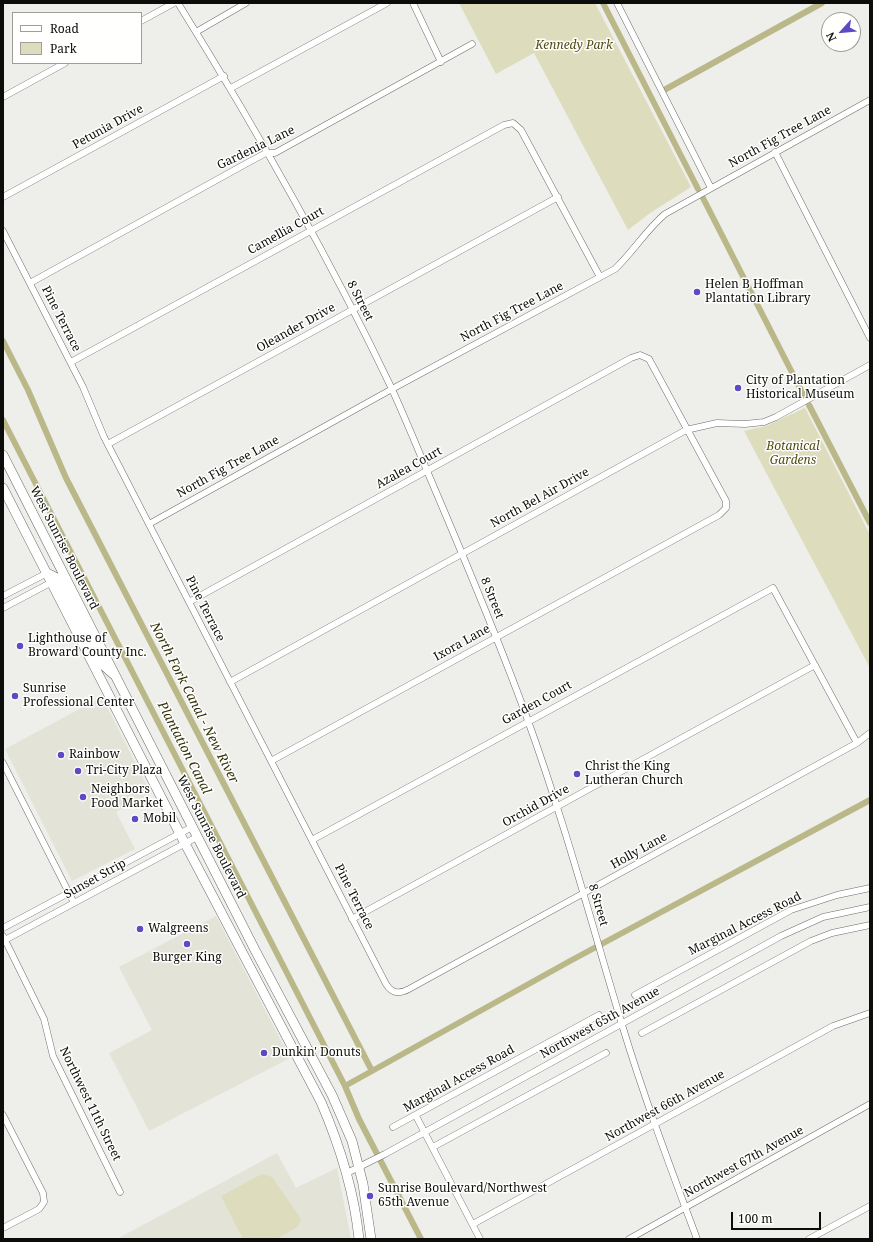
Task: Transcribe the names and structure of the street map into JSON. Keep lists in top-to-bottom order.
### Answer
{
  "streets": {
    "highway": ["West Sunrise Boulevard"],
    "street": [
      "Petunia Drive",
      "North Fig Tree Lane",
      "Gardenia Lane",
      "Camellia Court",
      "8 Street",
      "Pine Terrace",
      "Oleander Drive",
      "Azalea Court",
      "North Bel Air Drive",
      "Ixora Lane",
      "Garden Court",
      "Orchid Drive",
      "Holly Lane",
      "Sunset Strip",
      "Marginal Access Road",
      "Northwest 65th Avenue",
      "Northwest 11th Street",
      "Northwest 66th Avenue",
      "Northwest 67th Avenue"
    ]
  },
  "crossings": [
    ["Petunia Drive", "8 Street"],
    ["North Fig Tree Lane", "8 Street"],
    ["North Fig Tree Lane", "Pine Terrace"],
    ["Gardenia Lane", "8 Street"],
    ["Gardenia Lane", "Pine Terrace"],
    ["Camellia Court", "8 Street"],
    ["Camellia Court", "Pine Terrace"],
    ["Camellia Court", "Oleander Drive"],
    ["8 Street", "Oleander Drive"],
    ["8 Street", "Azalea Court"],
    ["8 Street", "North Bel Air Drive"],
    ["8 Street", "Ixora Lane"],
    ["8 Street", "Garden Court"],
    ["8 Street", "Orchid Drive"],
    ["8 Street", "Holly Lane"],
    ["8 Street", "Northwest 65th Avenue"],
    ["8 Street", "Northwest 66th Avenue"],
    ["8 Street", "Northwest 67th Avenue"],
    ["Pine Terrace", "Oleander Drive"],
    ["Pine Terrace", "Azalea Court"],
    ["Pine Terrace", "North Bel Air Drive"],
    ["Pine Terrace", "Ixora Lane"],
    ["Pine Terrace", "Garden Court"],
    ["Pine Terrace", "Orchid Drive"],
    ["Pine Terrace", "Holly Lane"],
    ["Azalea Court", "North Bel Air Drive"],
    ["Azalea Court", "Ixora Lane"],
    ["North Bel Air Drive", "Ixora Lane"],
    ["West Sunrise Boulevard", "Sunset Strip"],
    ["West Sunrise Boulevard", "Northwest 65th Avenue"],
    ["Garden Court", "Orchid Drive"],
    ["Sunset Strip", "Northwest 11th Street"]
  ],
  "water": ["North Fork Canal - New River", "Plantation Canal"],
  "parks": ["Kennedy Park", "Botanical Gardens"],
  "places": [
    "Helen B Hoffman Plantation Library",
    "City of Plantation Historical Museum",
    "Lighthouse of Broward County Inc.",
    "Sunrise Professional Center",
    "Rainbow",
    "Tri-City Plaza",
    "Christ the King Lutheran Church",
    "Neighbors Food Market",
    "Mobil",
    "Walgreens",
    "Burger King",
    "Dunkin' Donuts",
    "Sunrise Boulevard/Northwest 65th Avenue"
  ],
  "legend": ["Road", "Park"],
  "scale_bar": "100 m",
  "north": "bottom left"
}
